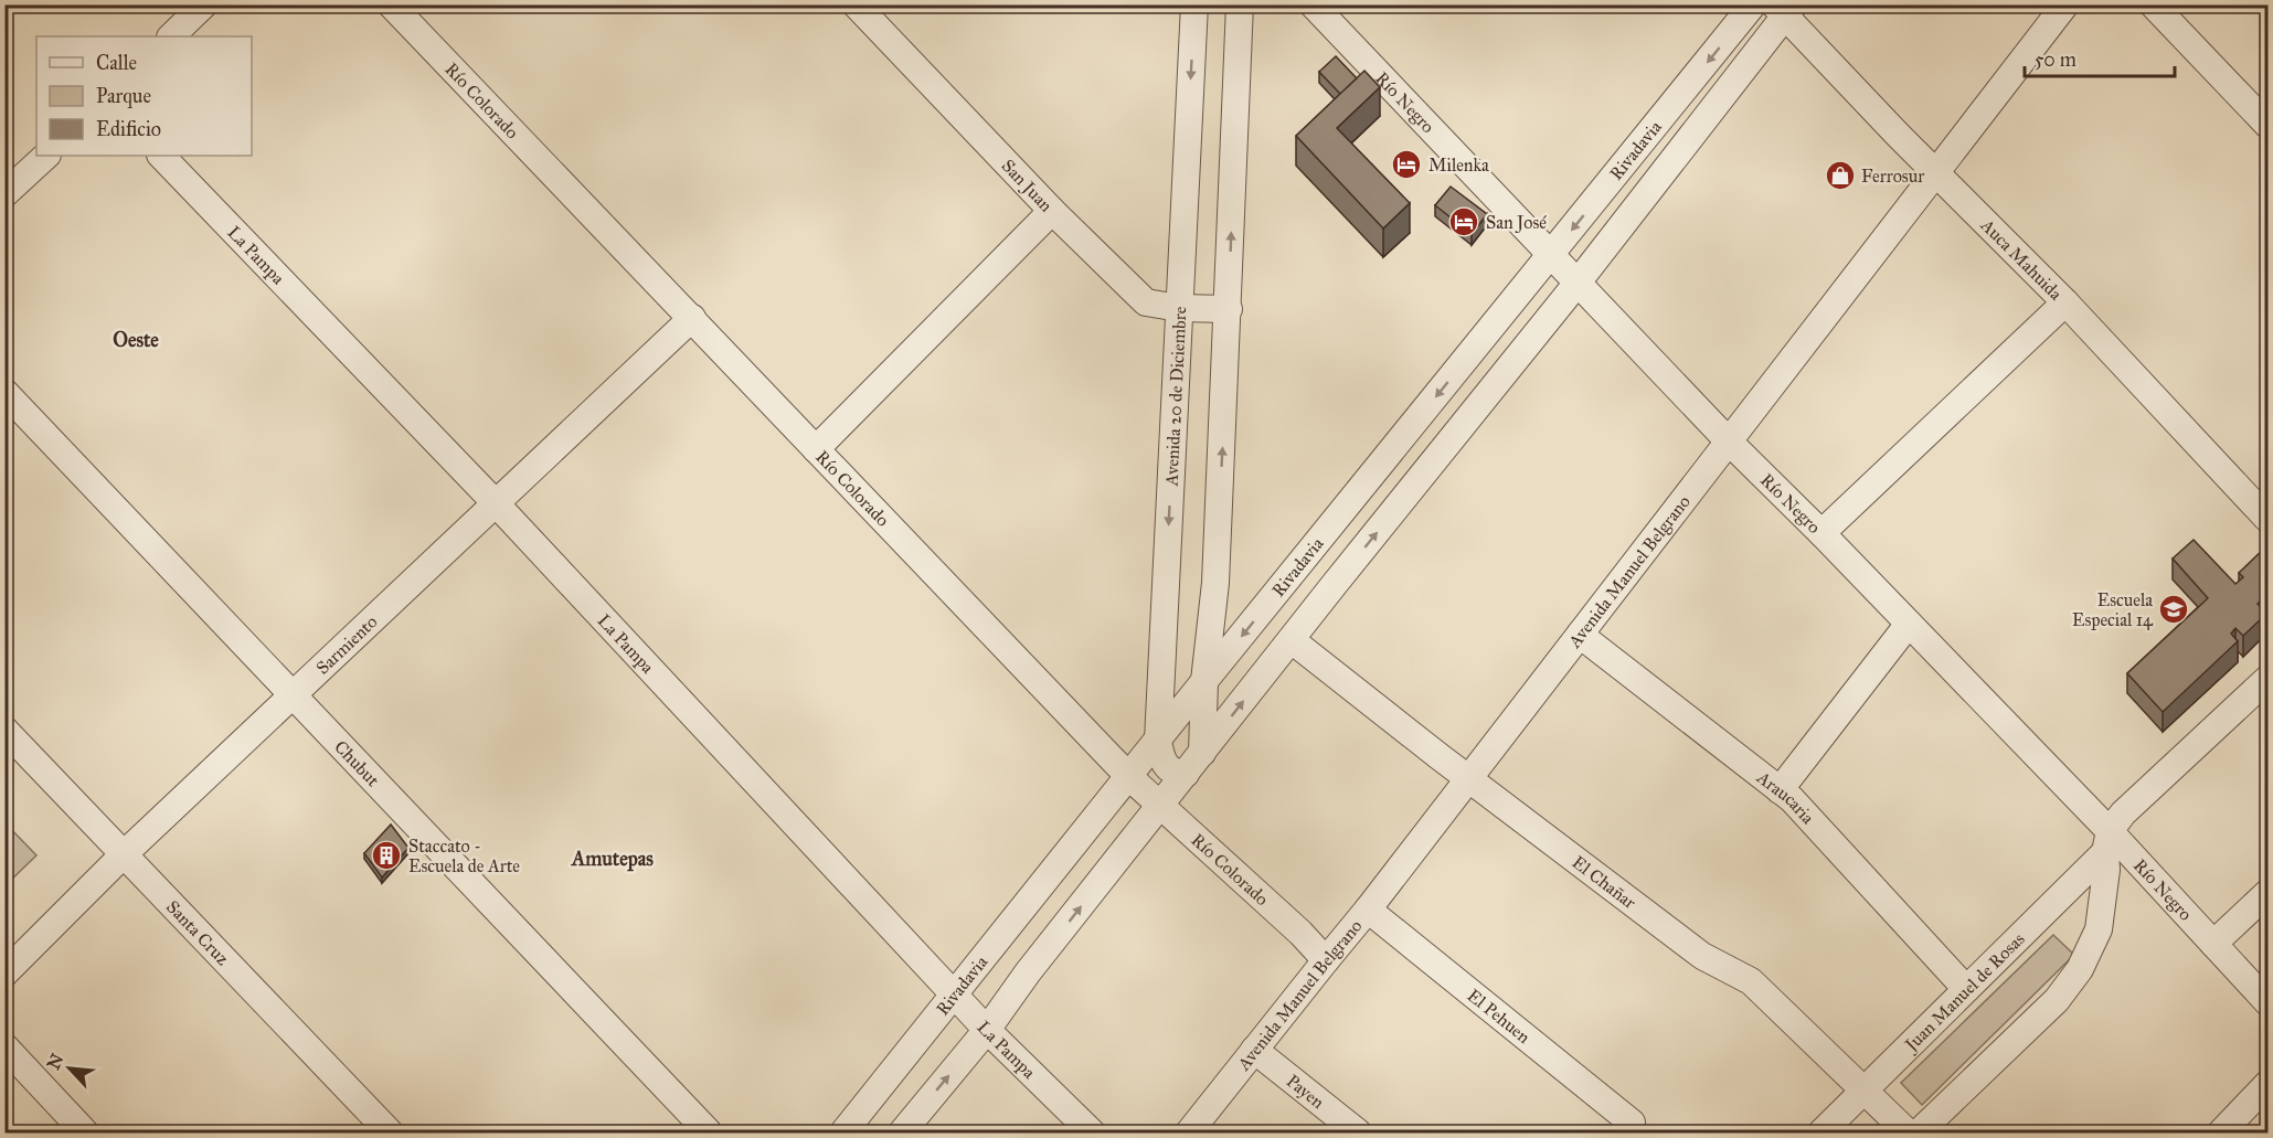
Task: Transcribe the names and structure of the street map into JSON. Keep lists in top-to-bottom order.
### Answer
{
  "streets": {
    "street": [
      "Río Colorado",
      "Río Negro",
      "Rivadavia",
      "San Juan",
      "La Pampa",
      "Auca Mahuida",
      "Avenida 20 de Diciembre",
      "Avenida Manuel Belgrano",
      "Sarmiento",
      "Chubut",
      "Araucaria",
      "El Chañar",
      "Santa Cruz",
      "Juan Manuel de Rosas",
      "El Pehuen",
      "Payen"
    ]
  },
  "crossings": [
    ["Río Colorado", "Rivadavia"],
    ["Río Colorado", "Avenida Manuel Belgrano"],
    ["Río Colorado", "Sarmiento"],
    ["Río Negro", "Rivadavia"],
    ["Río Negro", "Avenida Manuel Belgrano"],
    ["Río Negro", "Juan Manuel de Rosas"],
    ["Rivadavia", "La Pampa"],
    ["Rivadavia", "Auca Mahuida"],
    ["Rivadavia", "Avenida 20 de Diciembre"],
    ["Rivadavia", "El Chañar"],
    ["San Juan", "Avenida 20 de Diciembre"],
    ["La Pampa", "Sarmiento"],
    ["Auca Mahuida", "Avenida Manuel Belgrano"],
    ["Avenida Manuel Belgrano", "Araucaria"],
    ["Avenida Manuel Belgrano", "El Chañar"],
    ["Avenida Manuel Belgrano", "El Pehuen"],
    ["Avenida Manuel Belgrano", "Payen"],
    ["Sarmiento", "Chubut"],
    ["Sarmiento", "Santa Cruz"],
    ["Araucaria", "Juan Manuel de Rosas"],
    ["El Chañar", "Juan Manuel de Rosas"]
  ],
  "districts": ["Oeste", "Amutepas"],
  "places": {
    "hotel": ["Milenka", "San José"],
    "shop": ["Ferrosur"],
    "school or university": ["Escuela Especial 14"],
    "building": ["Staccato - Escuela de Arte"]
  },
  "legend": ["Calle", "Parque", "Edificio"],
  "scale_bar": "50 m",
  "north": "top left"
}
